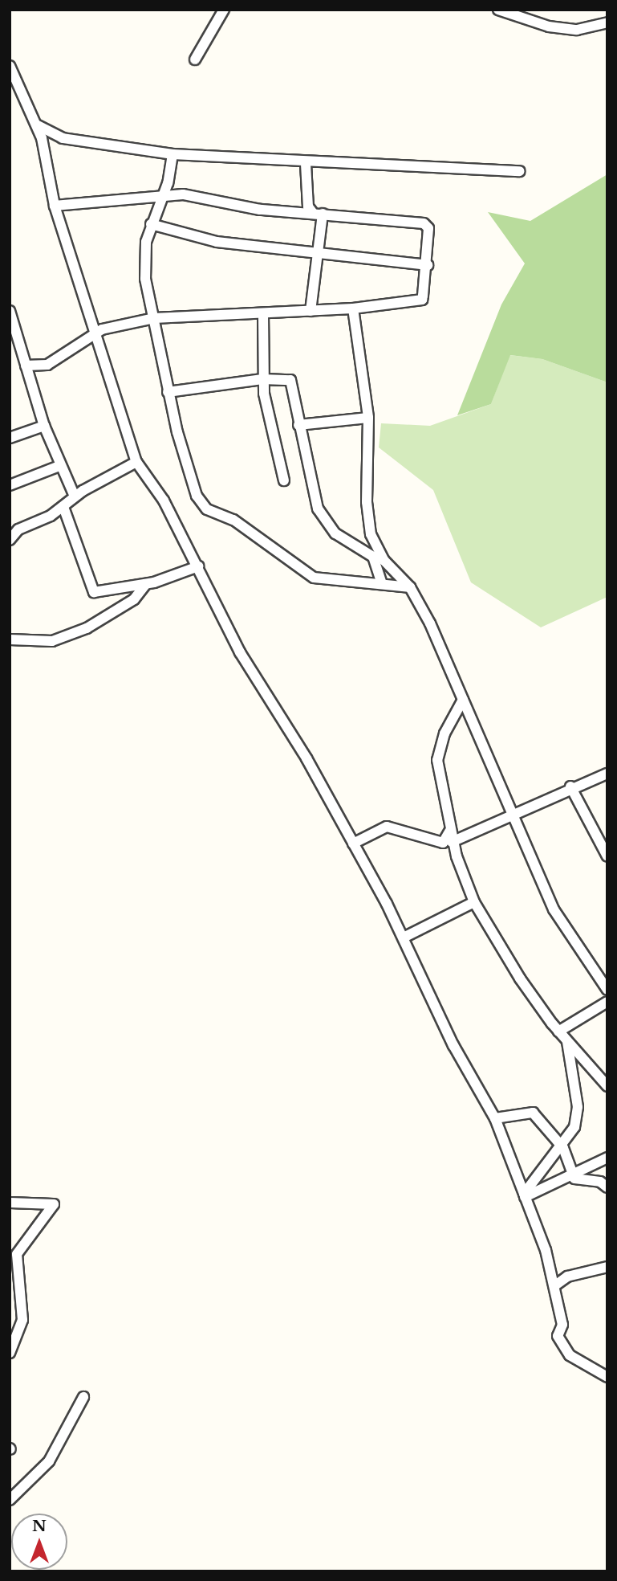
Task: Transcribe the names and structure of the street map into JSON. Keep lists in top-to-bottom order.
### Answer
{
  "north": "top"
}
